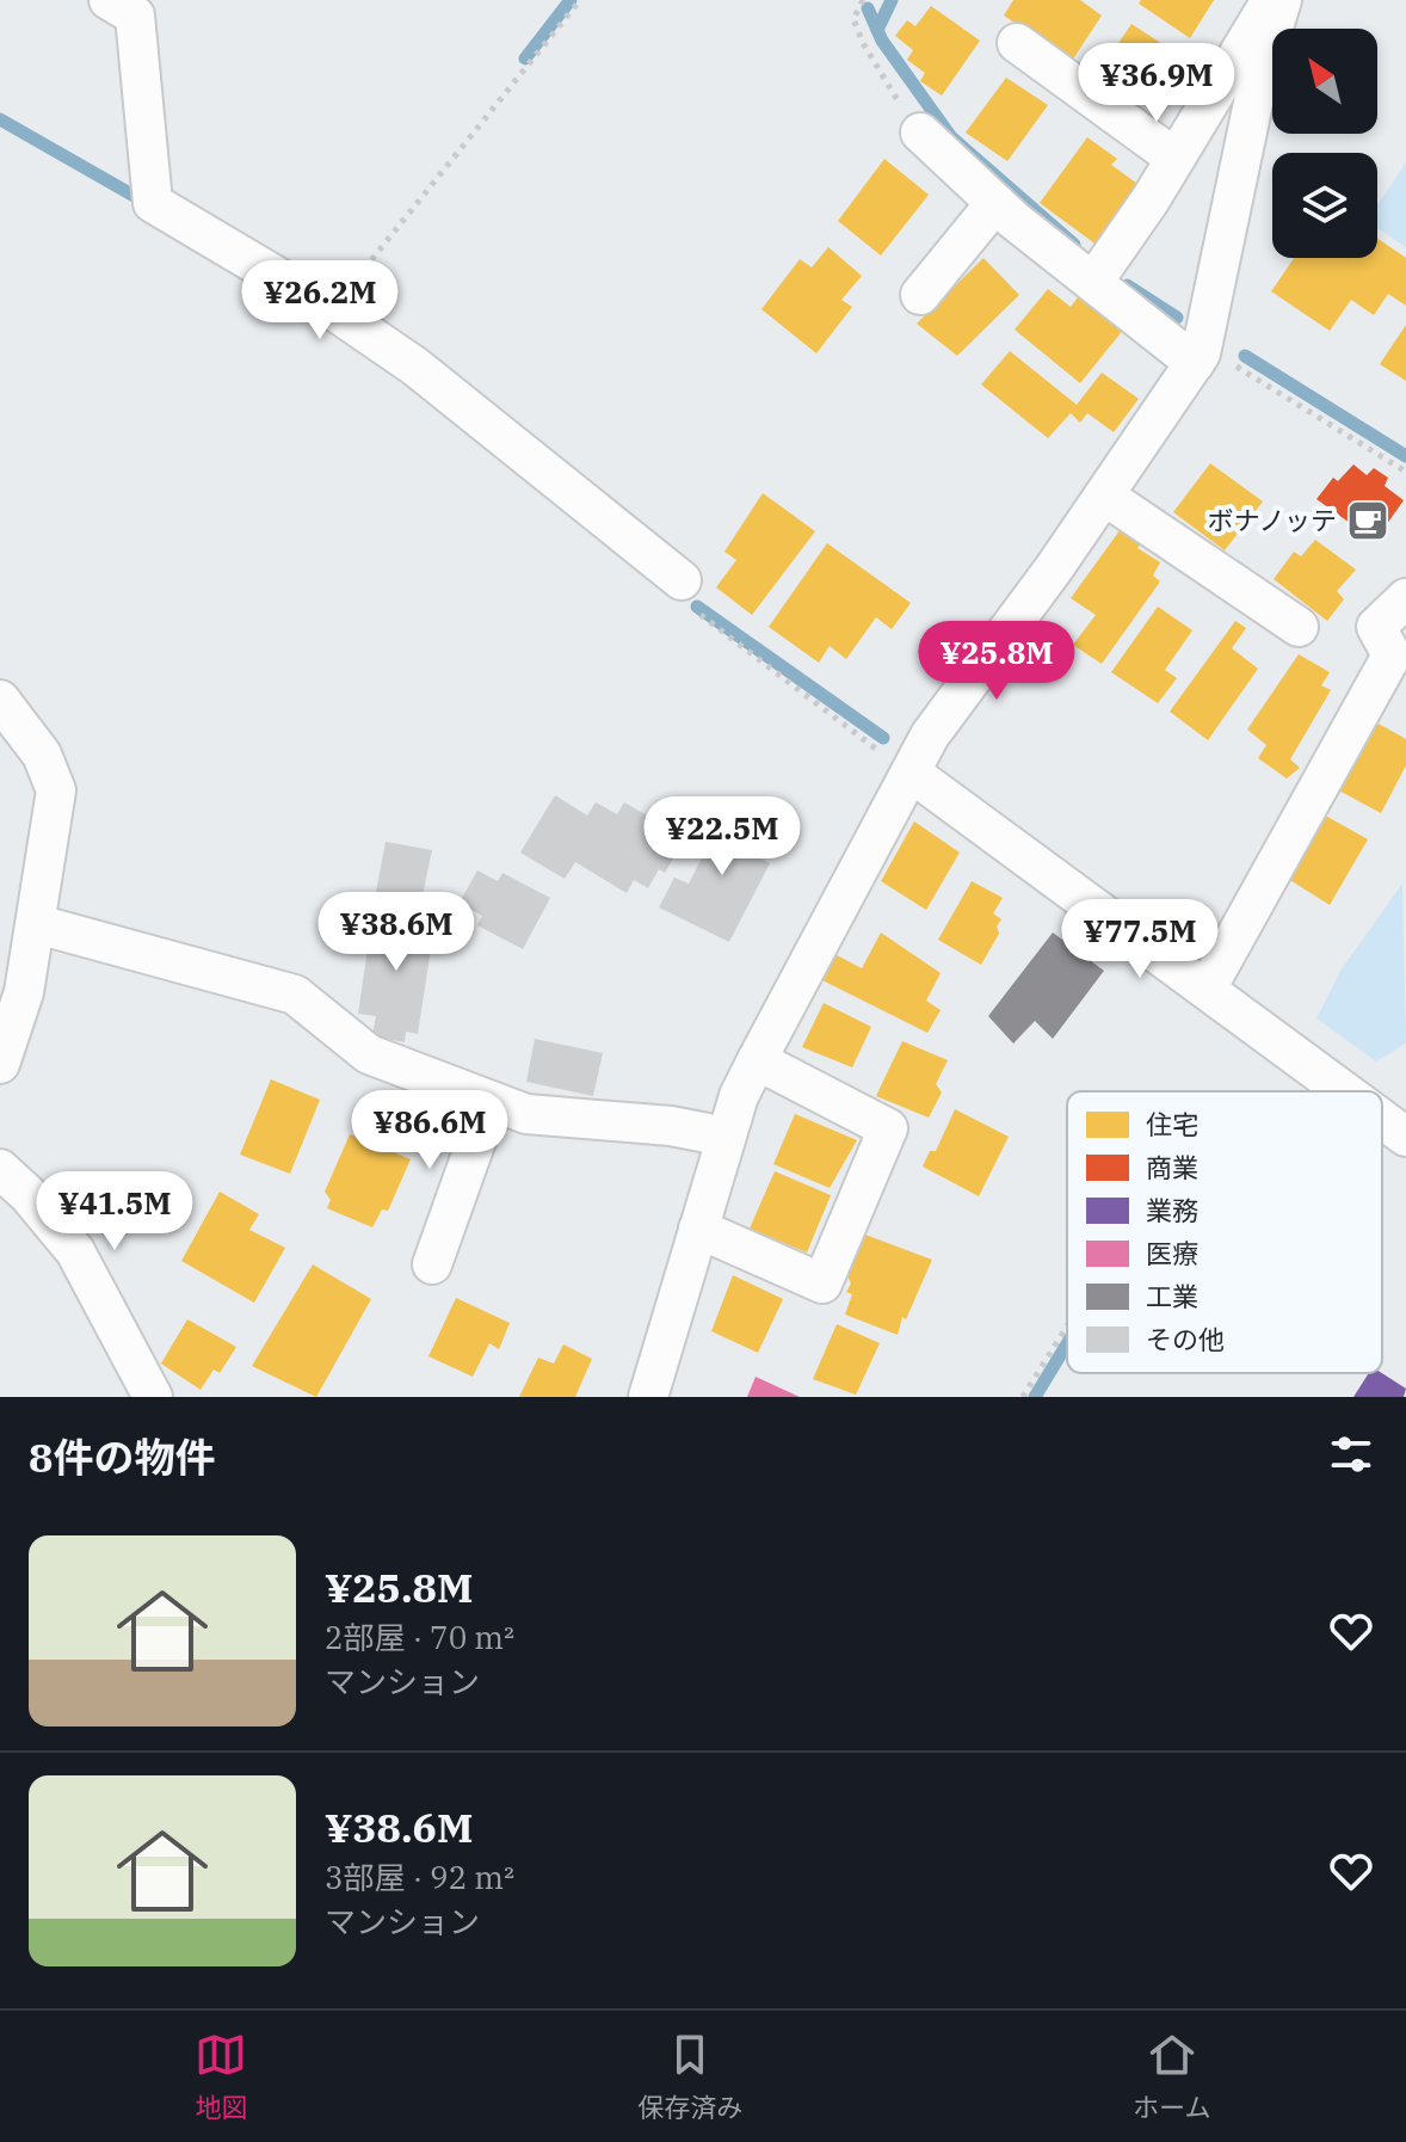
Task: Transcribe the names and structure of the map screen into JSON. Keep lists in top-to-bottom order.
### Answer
{
  "places": {
    "cafe": ["ボナノッテ"]
  },
  "legend": [
    "住宅",
    "商業",
    "業務",
    "医療",
    "工業",
    "その他"
  ],
  "north": "top left",
  "page": {
    "price": [
      "¥36.9M",
      "¥26.2M",
      "¥25.8M",
      "¥22.5M",
      "¥38.6M",
      "¥77.5M",
      "¥86.6M",
      "¥41.5M"
    ],
    "heading": "8件の物件",
    "list": [
      {
        "name": "¥25.8M",
        "note": "2部屋 · 70 m² · マンション"
      },
      {
        "name": "¥38.6M",
        "note": "3部屋 · 92 m² · マンション"
      }
    ],
    "tabs": ["地図", "保存済み", "ホーム"]
  }
}
